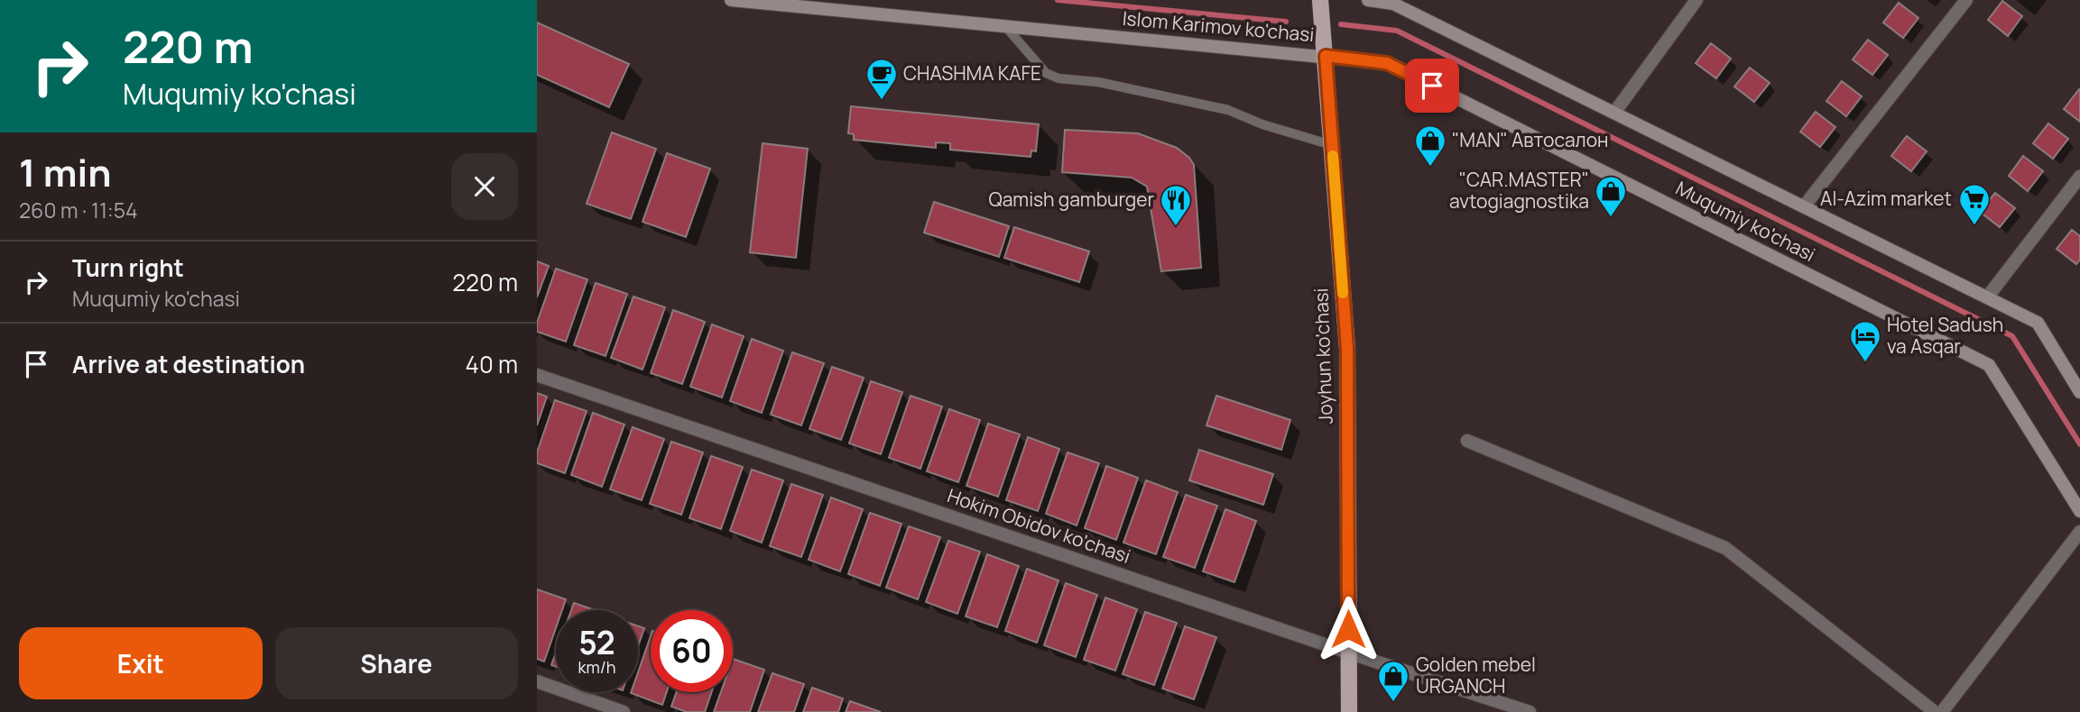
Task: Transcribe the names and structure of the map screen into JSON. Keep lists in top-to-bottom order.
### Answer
{
  "streets": {
    "main road": ["Islom Karimov ko'chasi", "Muqumiy ko'chasi", "Joyhun ko'chasi"],
    "street": ["Hokim Obidov ko'chasi"]
  },
  "crossings": [
    ["Islom Karimov ko'chasi", "Muqumiy ko'chasi"],
    ["Islom Karimov ko'chasi", "Joyhun ko'chasi"],
    ["Muqumiy ko'chasi", "Joyhun ko'chasi"],
    ["Joyhun ko'chasi", "Hokim Obidov ko'chasi"]
  ],
  "places": {
    "cafe": ["CHASHMA KAFE"],
    "shop": ["\"MAN\" Автосалон", "\"CAR.MASTER\" avtogiagnostika", "Golden mebel URGANCH"],
    "supermarket": ["Al-Azim market"],
    "restaurant": ["Qamish gamburger"],
    "hotel": ["Hotel Sadush va Asqar"]
  },
  "page": {
    "turn": ["220 m", "Muqumiy ko'chasi"],
    "heading": ["1 min", "260 m · 11:54"],
    "list": [
      {
        "name": "Turn right",
        "note": "Muqumiy ko'chasi",
        "value": "220 m"
      },
      {
        "name": "Arrive at destination",
        "value": "40 m"
      }
    ],
    "speed": "52 km/h",
    "limit": "60",
    "buttons": ["Exit", "Share"]
  }
}
